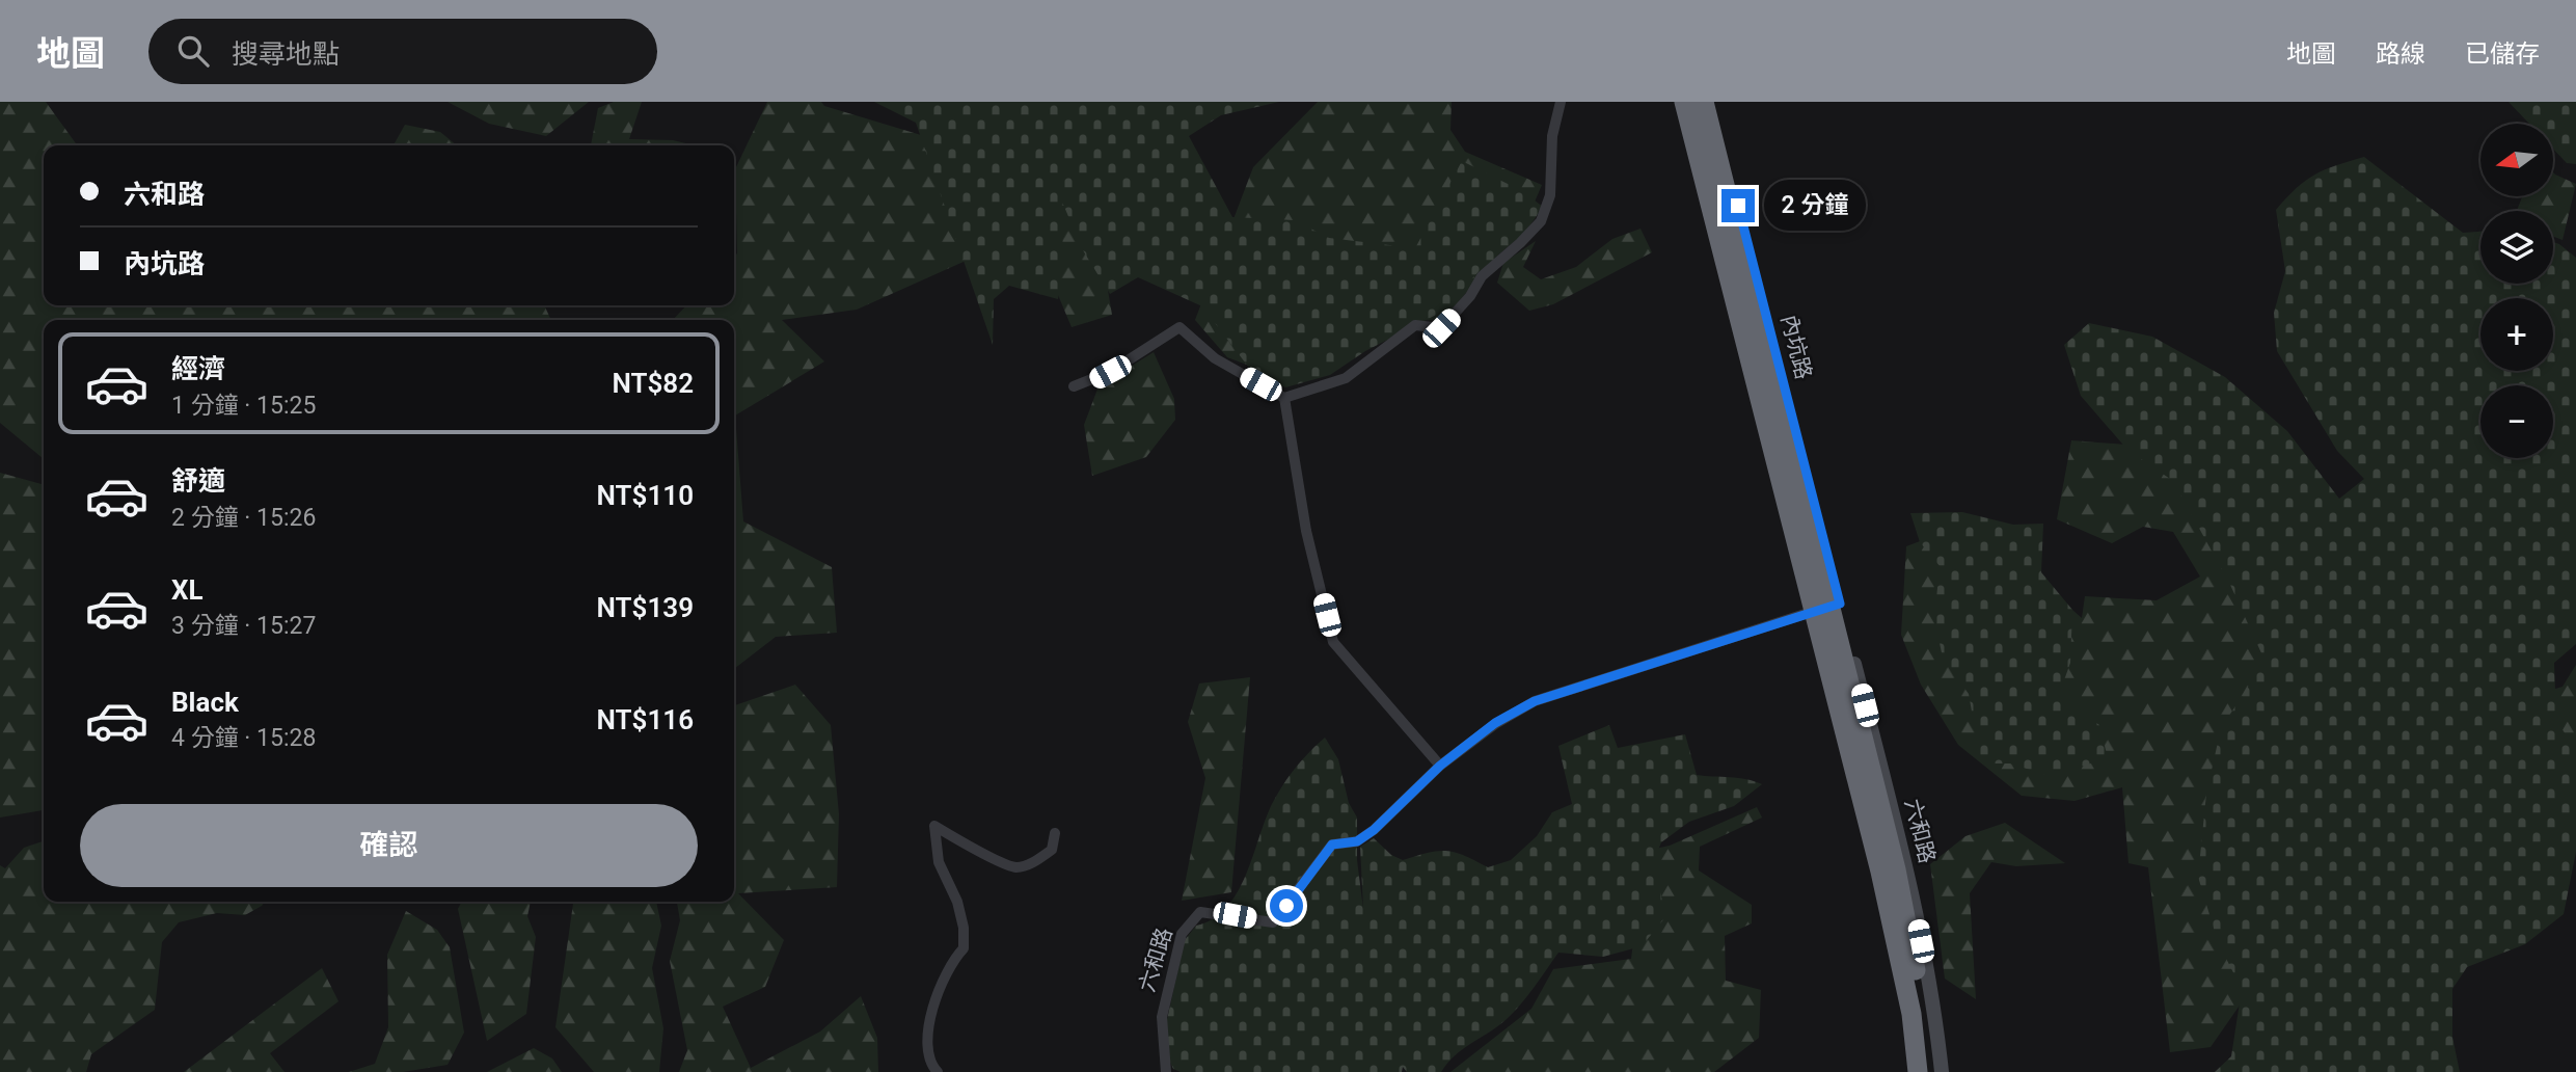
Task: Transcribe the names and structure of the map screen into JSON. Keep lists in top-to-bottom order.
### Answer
{
  "streets": {
    "main road": ["內坑路", "六和路"]
  },
  "crossings": [
    ["內坑路", "六和路"]
  ],
  "north": "left",
  "page": {
    "header": "地圖",
    "search": "搜尋地點",
    "nav": ["地圖", "路線", "已儲存"],
    "map_buttons": ["+", "−"],
    "banner": ["六和路", "內坑路"],
    "bubble": "2 分鐘",
    "list": [
      {
        "name": "經濟",
        "note": "1 分鐘 · 15:25",
        "value": "NT$82"
      },
      {
        "name": "舒適",
        "note": "2 分鐘 · 15:26",
        "value": "NT$110"
      },
      {
        "name": "XL",
        "note": "3 分鐘 · 15:27",
        "value": "NT$139"
      },
      {
        "name": "Black",
        "note": "4 分鐘 · 15:28",
        "value": "NT$116"
      }
    ],
    "buttons": "確認"
  }
}
